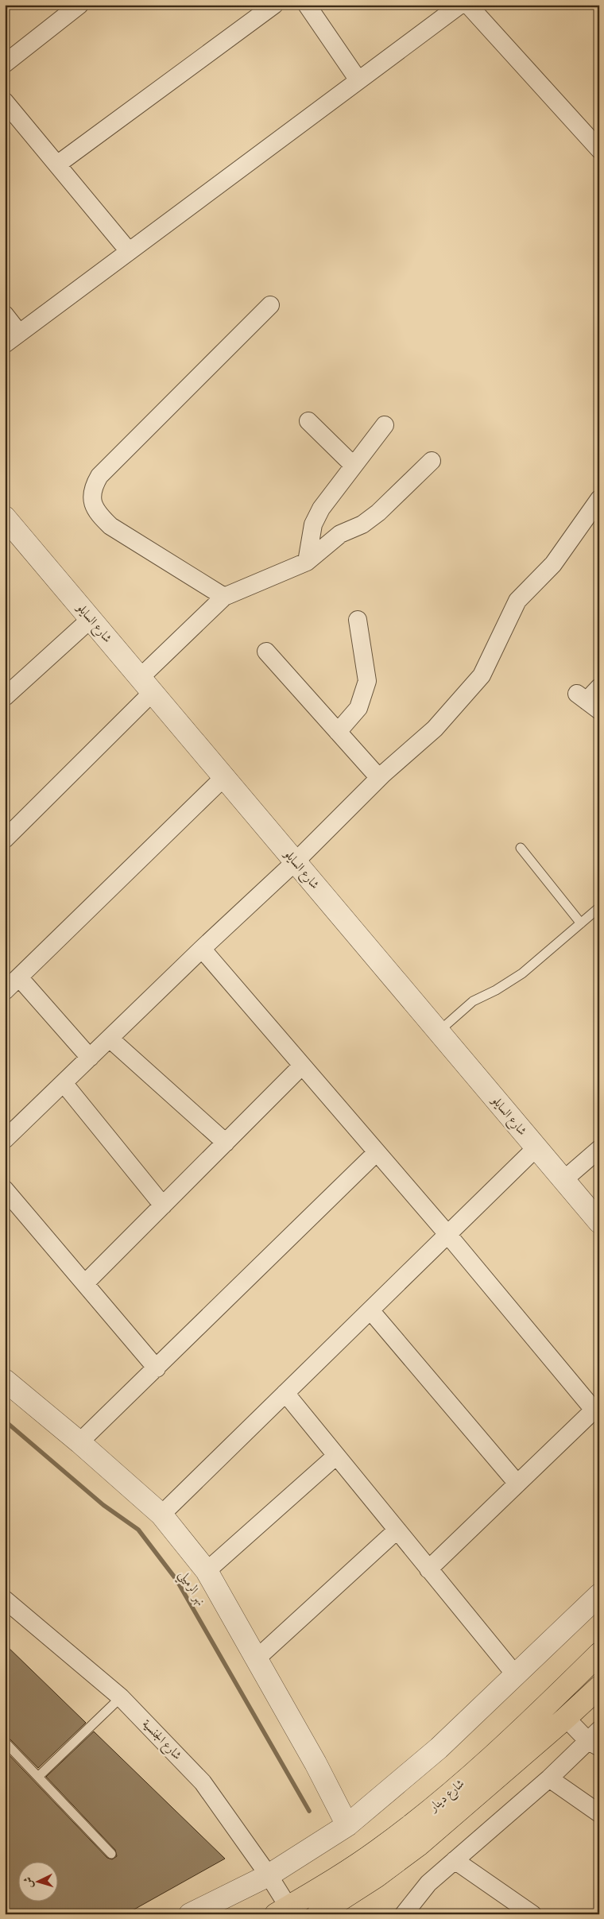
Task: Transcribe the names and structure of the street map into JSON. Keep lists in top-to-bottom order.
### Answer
{
  "streets": {
    "main road": ["شارع دينار"],
    "street": ["شارع السايلو", "شارع الجنسية"]
  },
  "crossings": [
    ["شارع الجنسية", "شارع دينار"]
  ],
  "water": ["نهر الرميلي"],
  "north": "left"
}
